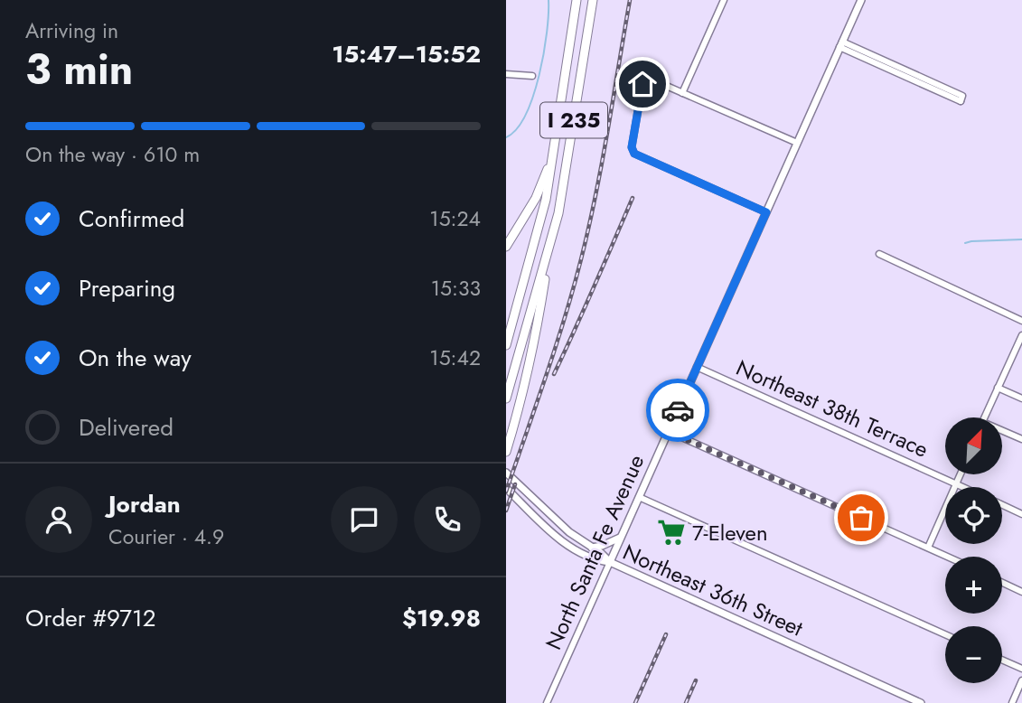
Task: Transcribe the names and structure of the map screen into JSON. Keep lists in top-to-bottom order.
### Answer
{
  "streets": {
    "highway": ["I 235"],
    "main road": ["North Santa Fe Avenue", "Northeast 36th Street"],
    "street": ["Northeast 38th Terrace"]
  },
  "crossings": [
    ["Northeast 38th Terrace", "North Santa Fe Avenue"],
    ["North Santa Fe Avenue", "Northeast 36th Street"]
  ],
  "places": {
    "supermarket": ["7-Eleven"]
  },
  "north": "top right",
  "page": {
    "heading": ["3 min", "Arriving in", "15:47–15:52"],
    "panel": [
      "Jordan",
      "Courier · 4.9",
      "Order #9712",
      "$19.98"
    ],
    "bar": "On the way · 610 m",
    "list": [
      ["Confirmed", "15:24"],
      ["Preparing", "15:33"],
      ["On the way", "15:42"],
      "Delivered"
    ],
    "map_buttons": ["+", "−"]
  }
}
